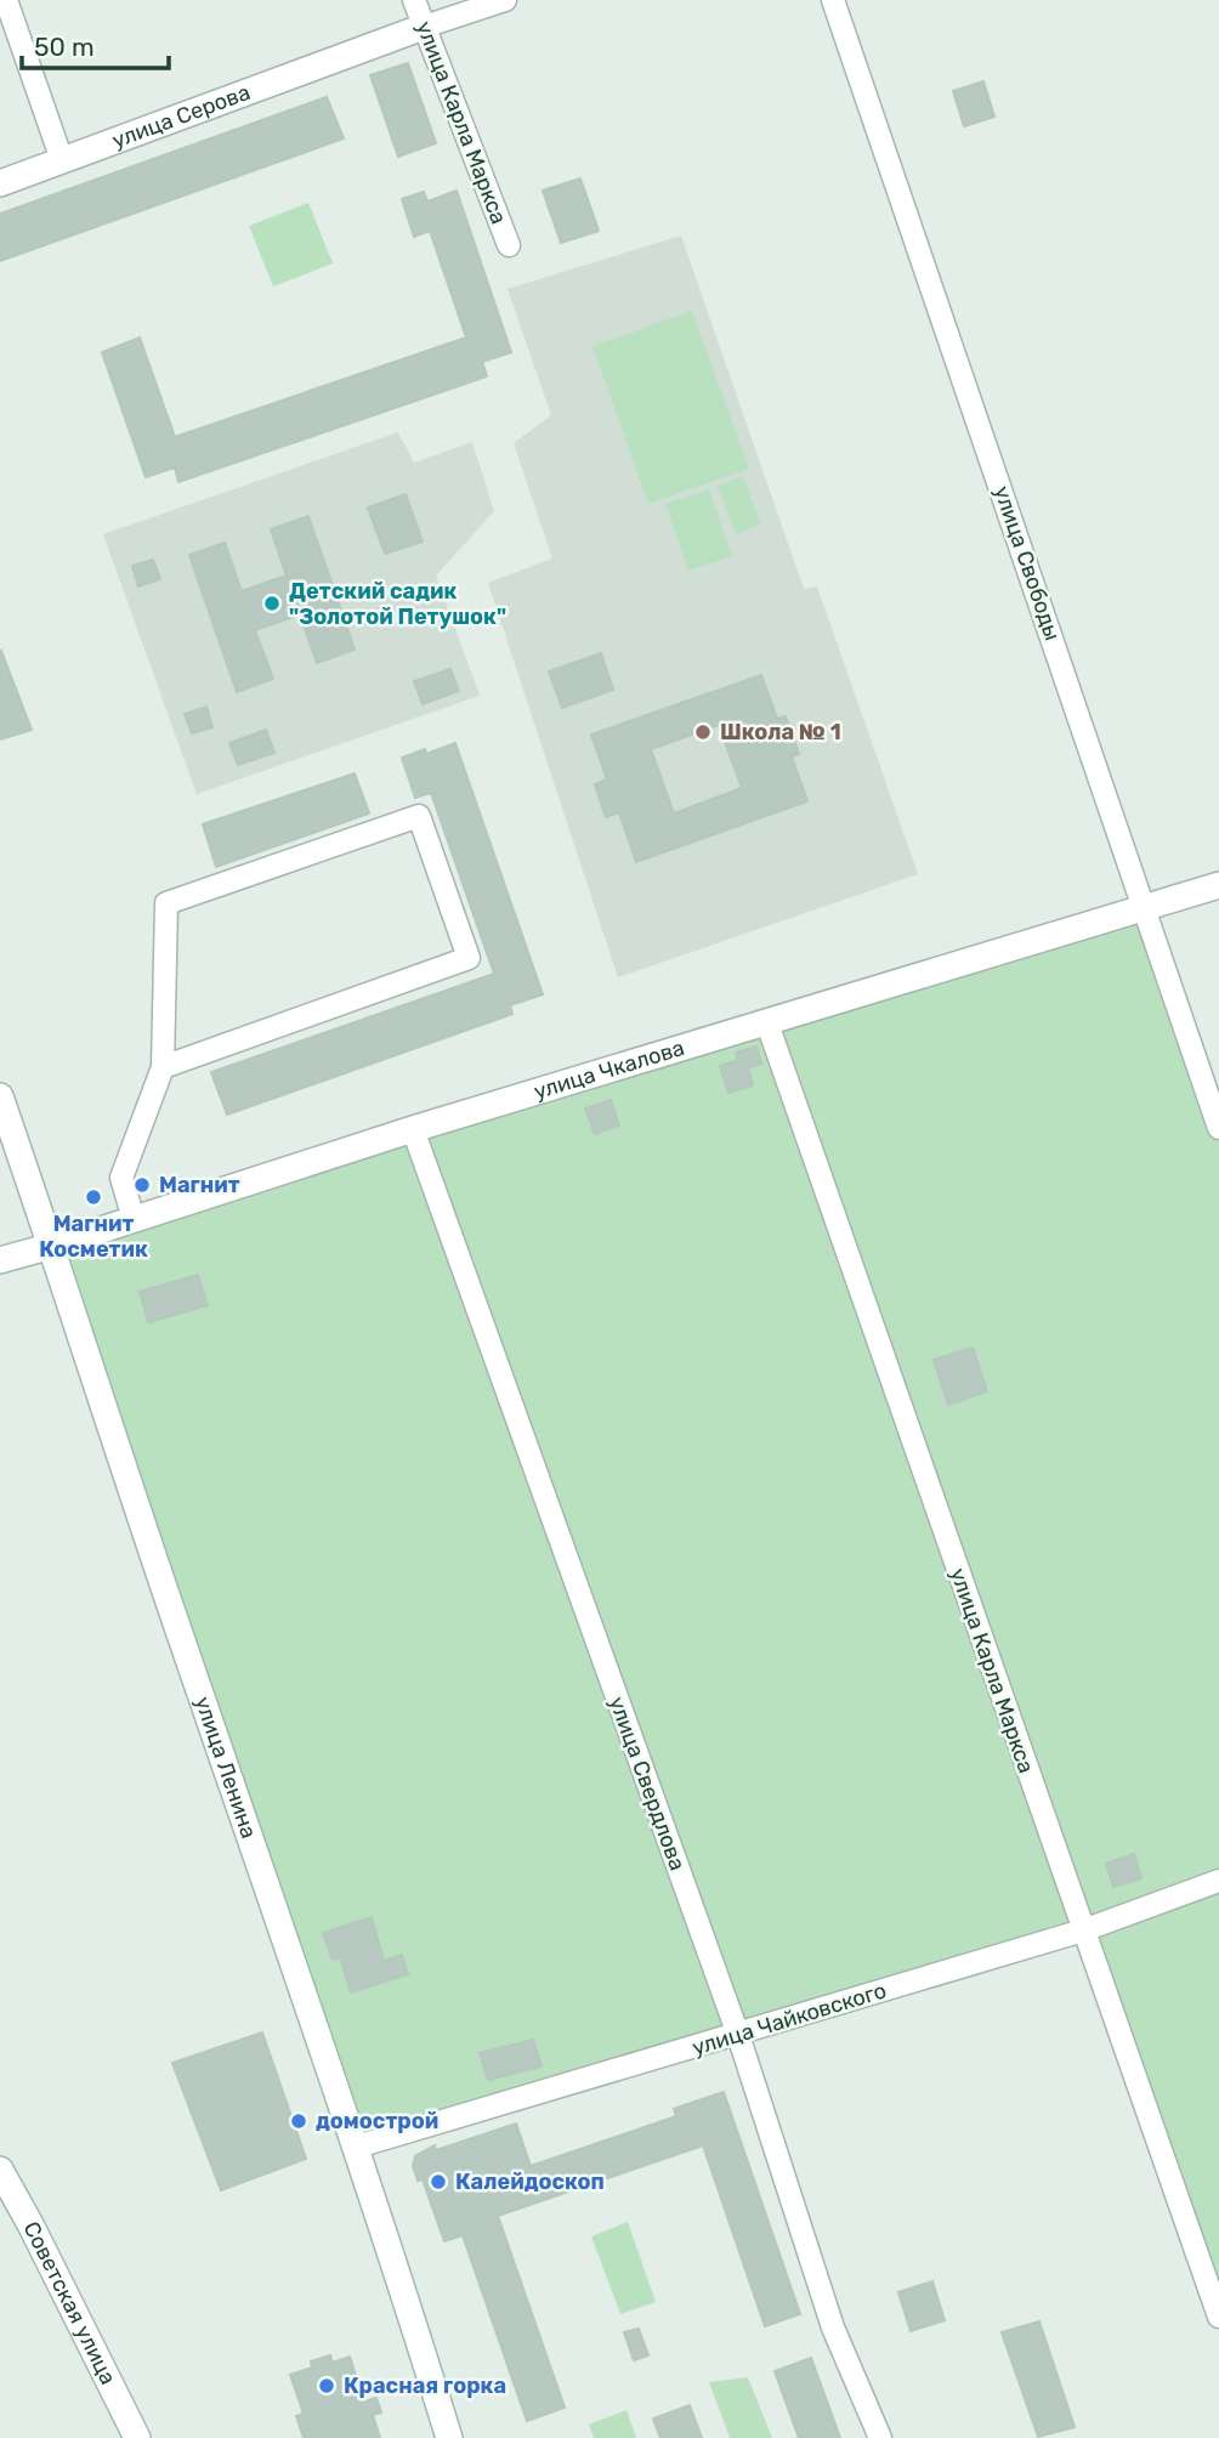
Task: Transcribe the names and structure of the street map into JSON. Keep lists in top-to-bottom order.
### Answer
{
  "streets": {
    "main road": [
      "улица Серова",
      "улица Чкалова",
      "улица Ленина",
      "Советская улица"
    ],
    "street": [
      "улица Карла Маркса",
      "улица Свободы",
      "улица Свердлова",
      "улица Чайковского"
    ]
  },
  "crossings": [
    ["улица Серова", "улица Карла Маркса"],
    ["улица Карла Маркса", "улица Чкалова"],
    ["улица Карла Маркса", "улица Чайковского"],
    ["улица Свободы", "улица Чкалова"],
    ["улица Чкалова", "улица Ленина"],
    ["улица Чкалова", "улица Свердлова"],
    ["улица Ленина", "улица Чайковского"],
    ["улица Свердлова", "улица Чайковского"]
  ],
  "places": [
    "Детский садик \"Золотой Петушок\"",
    "Школа № 1",
    "Магнит",
    "Магнит Косметик",
    "домострой",
    "Калейдоскоп",
    "Красная горка"
  ],
  "scale_bar": "50 m"
}
